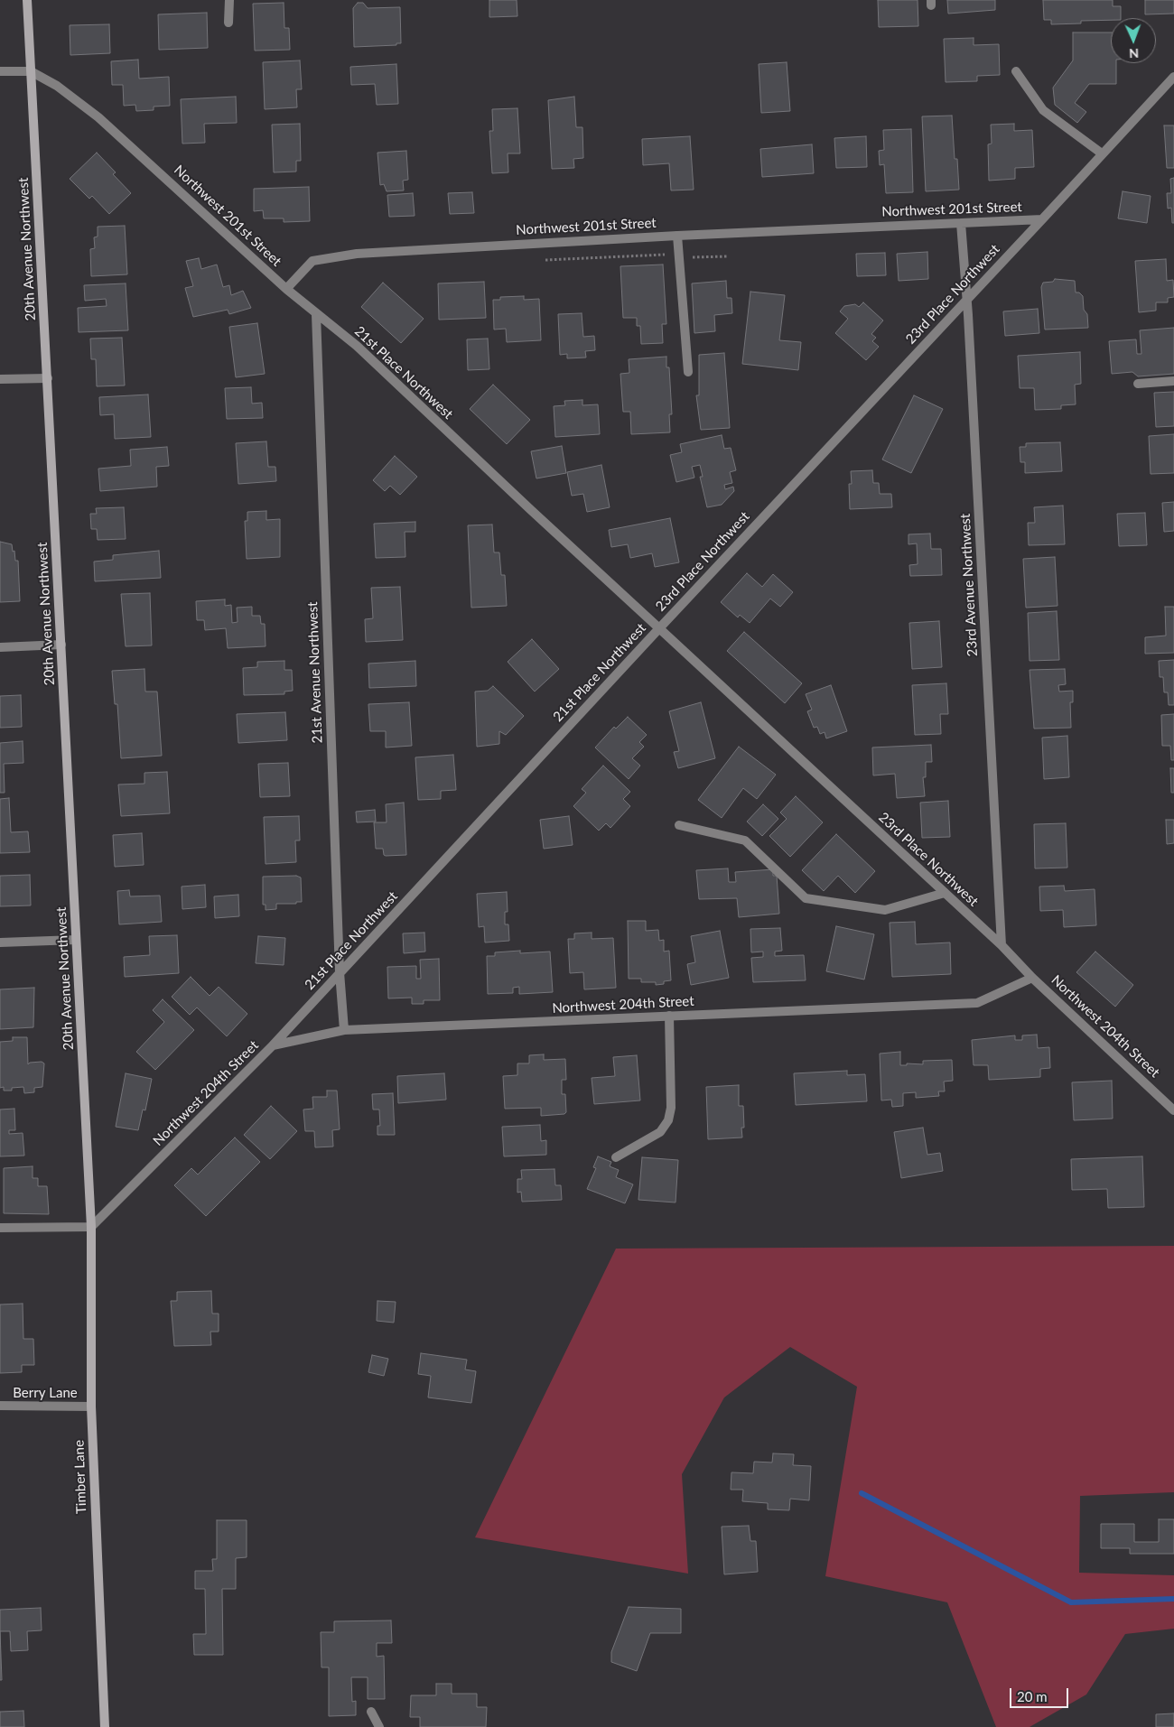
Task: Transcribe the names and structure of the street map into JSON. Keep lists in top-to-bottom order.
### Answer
{
  "streets": {
    "street": [
      "Northwest 201st Street",
      "20th Avenue Northwest",
      "23rd Place Northwest",
      "21st Place Northwest",
      "23rd Avenue Northwest",
      "21st Avenue Northwest",
      "Northwest 204th Street",
      "Berry Lane",
      "Timber Lane"
    ]
  },
  "crossings": [
    ["Northwest 201st Street", "20th Avenue Northwest"],
    ["Northwest 201st Street", "23rd Place Northwest"],
    ["Northwest 201st Street", "21st Place Northwest"],
    ["Northwest 201st Street", "23rd Avenue Northwest"],
    ["20th Avenue Northwest", "Northwest 204th Street"],
    ["20th Avenue Northwest", "Timber Lane"],
    ["23rd Place Northwest", "21st Place Northwest"],
    ["23rd Place Northwest", "23rd Avenue Northwest"],
    ["23rd Place Northwest", "Northwest 204th Street"],
    ["21st Place Northwest", "21st Avenue Northwest"],
    ["21st Place Northwest", "Northwest 204th Street"],
    ["21st Avenue Northwest", "Northwest 204th Street"],
    ["Northwest 204th Street", "Timber Lane"],
    ["Berry Lane", "Timber Lane"]
  ],
  "scale_bar": "20 m",
  "north": "bottom"
}
